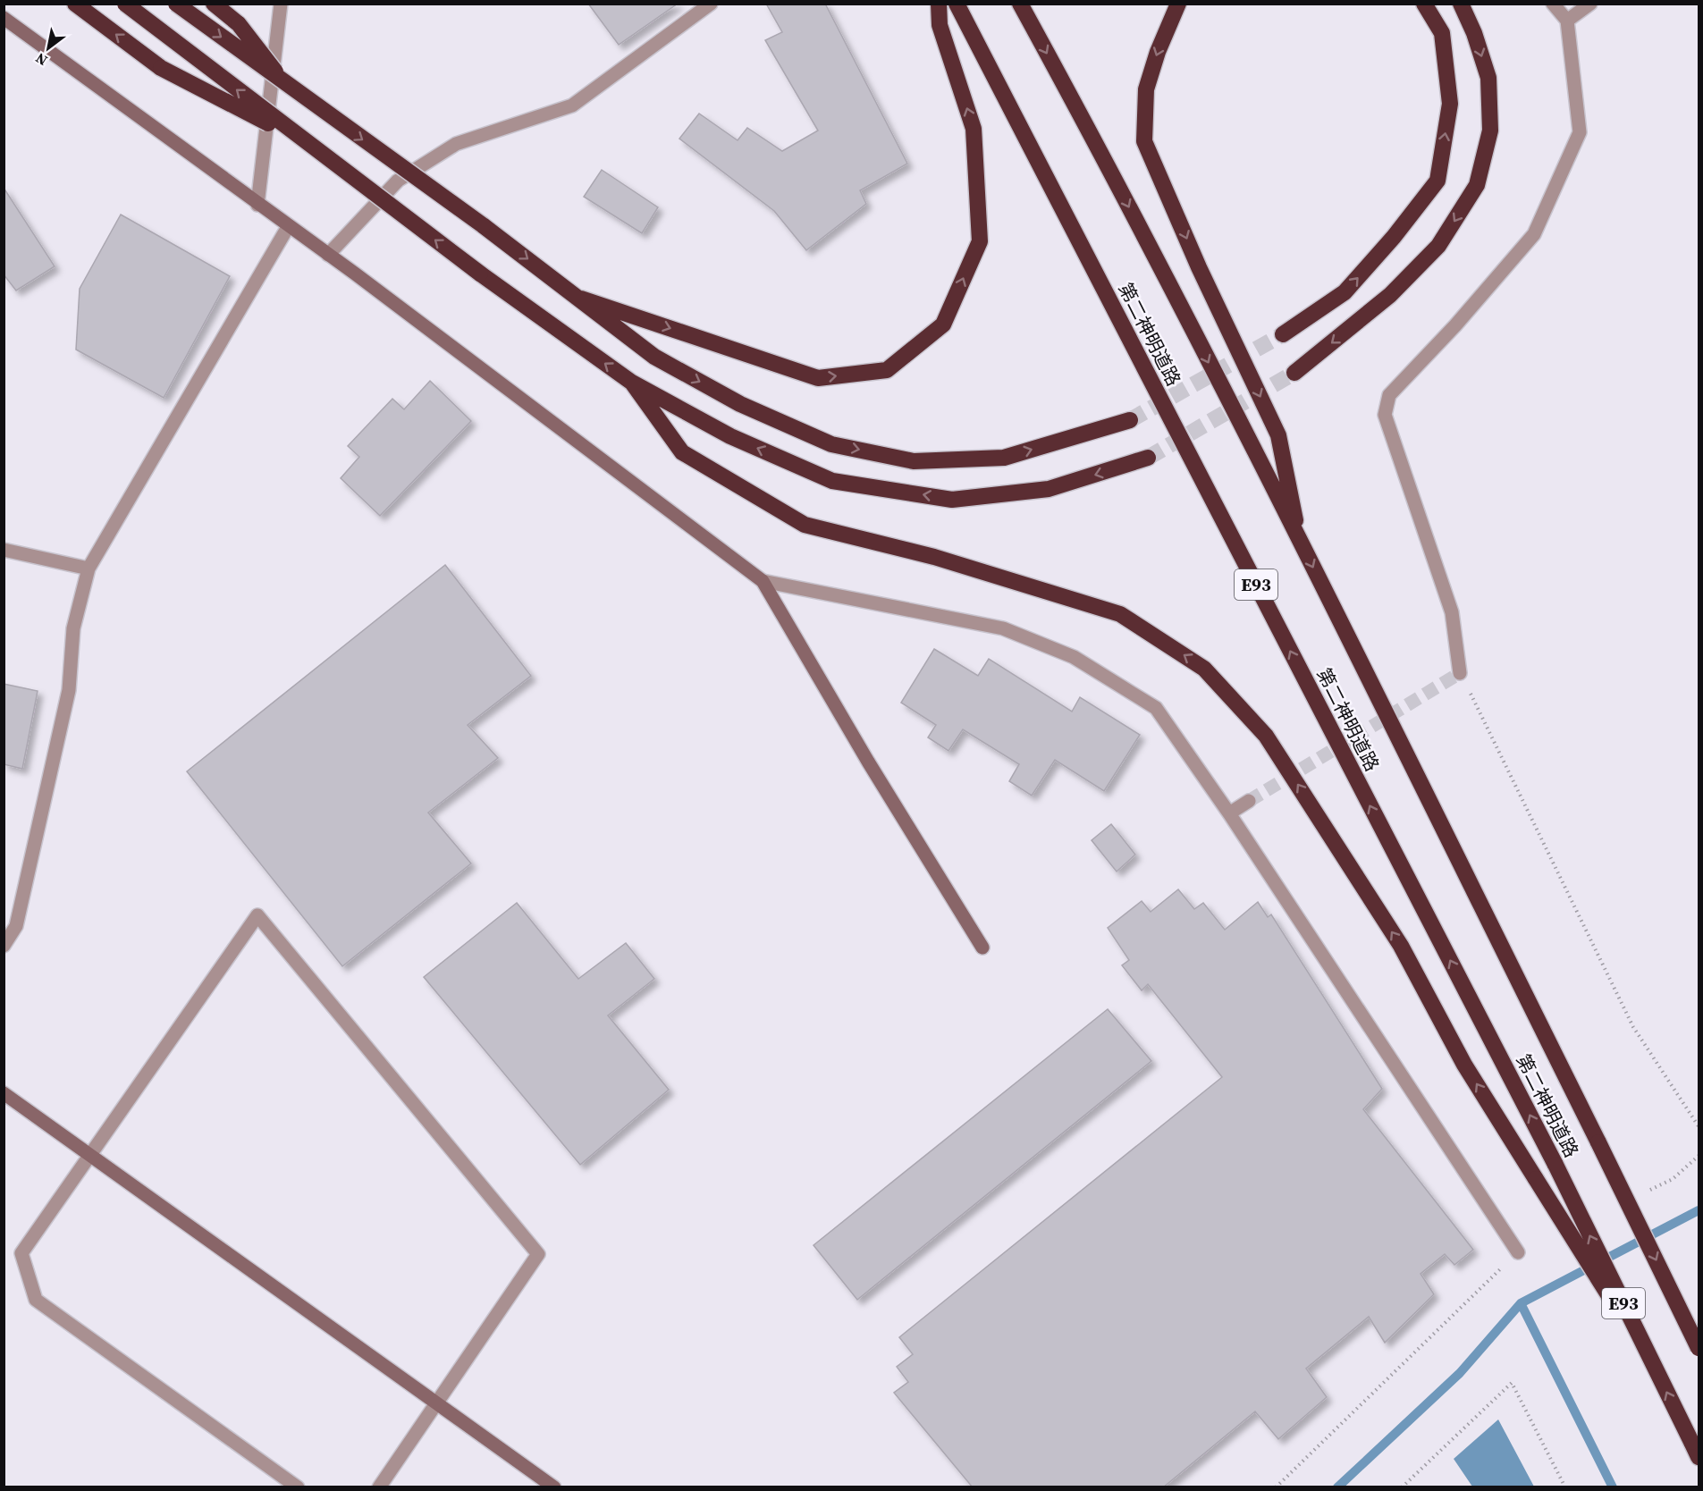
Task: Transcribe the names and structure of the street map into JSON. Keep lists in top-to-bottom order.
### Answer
{
  "streets": {
    "highway": ["第二神明道路", "E93"]
  },
  "north": "bottom left"
}
